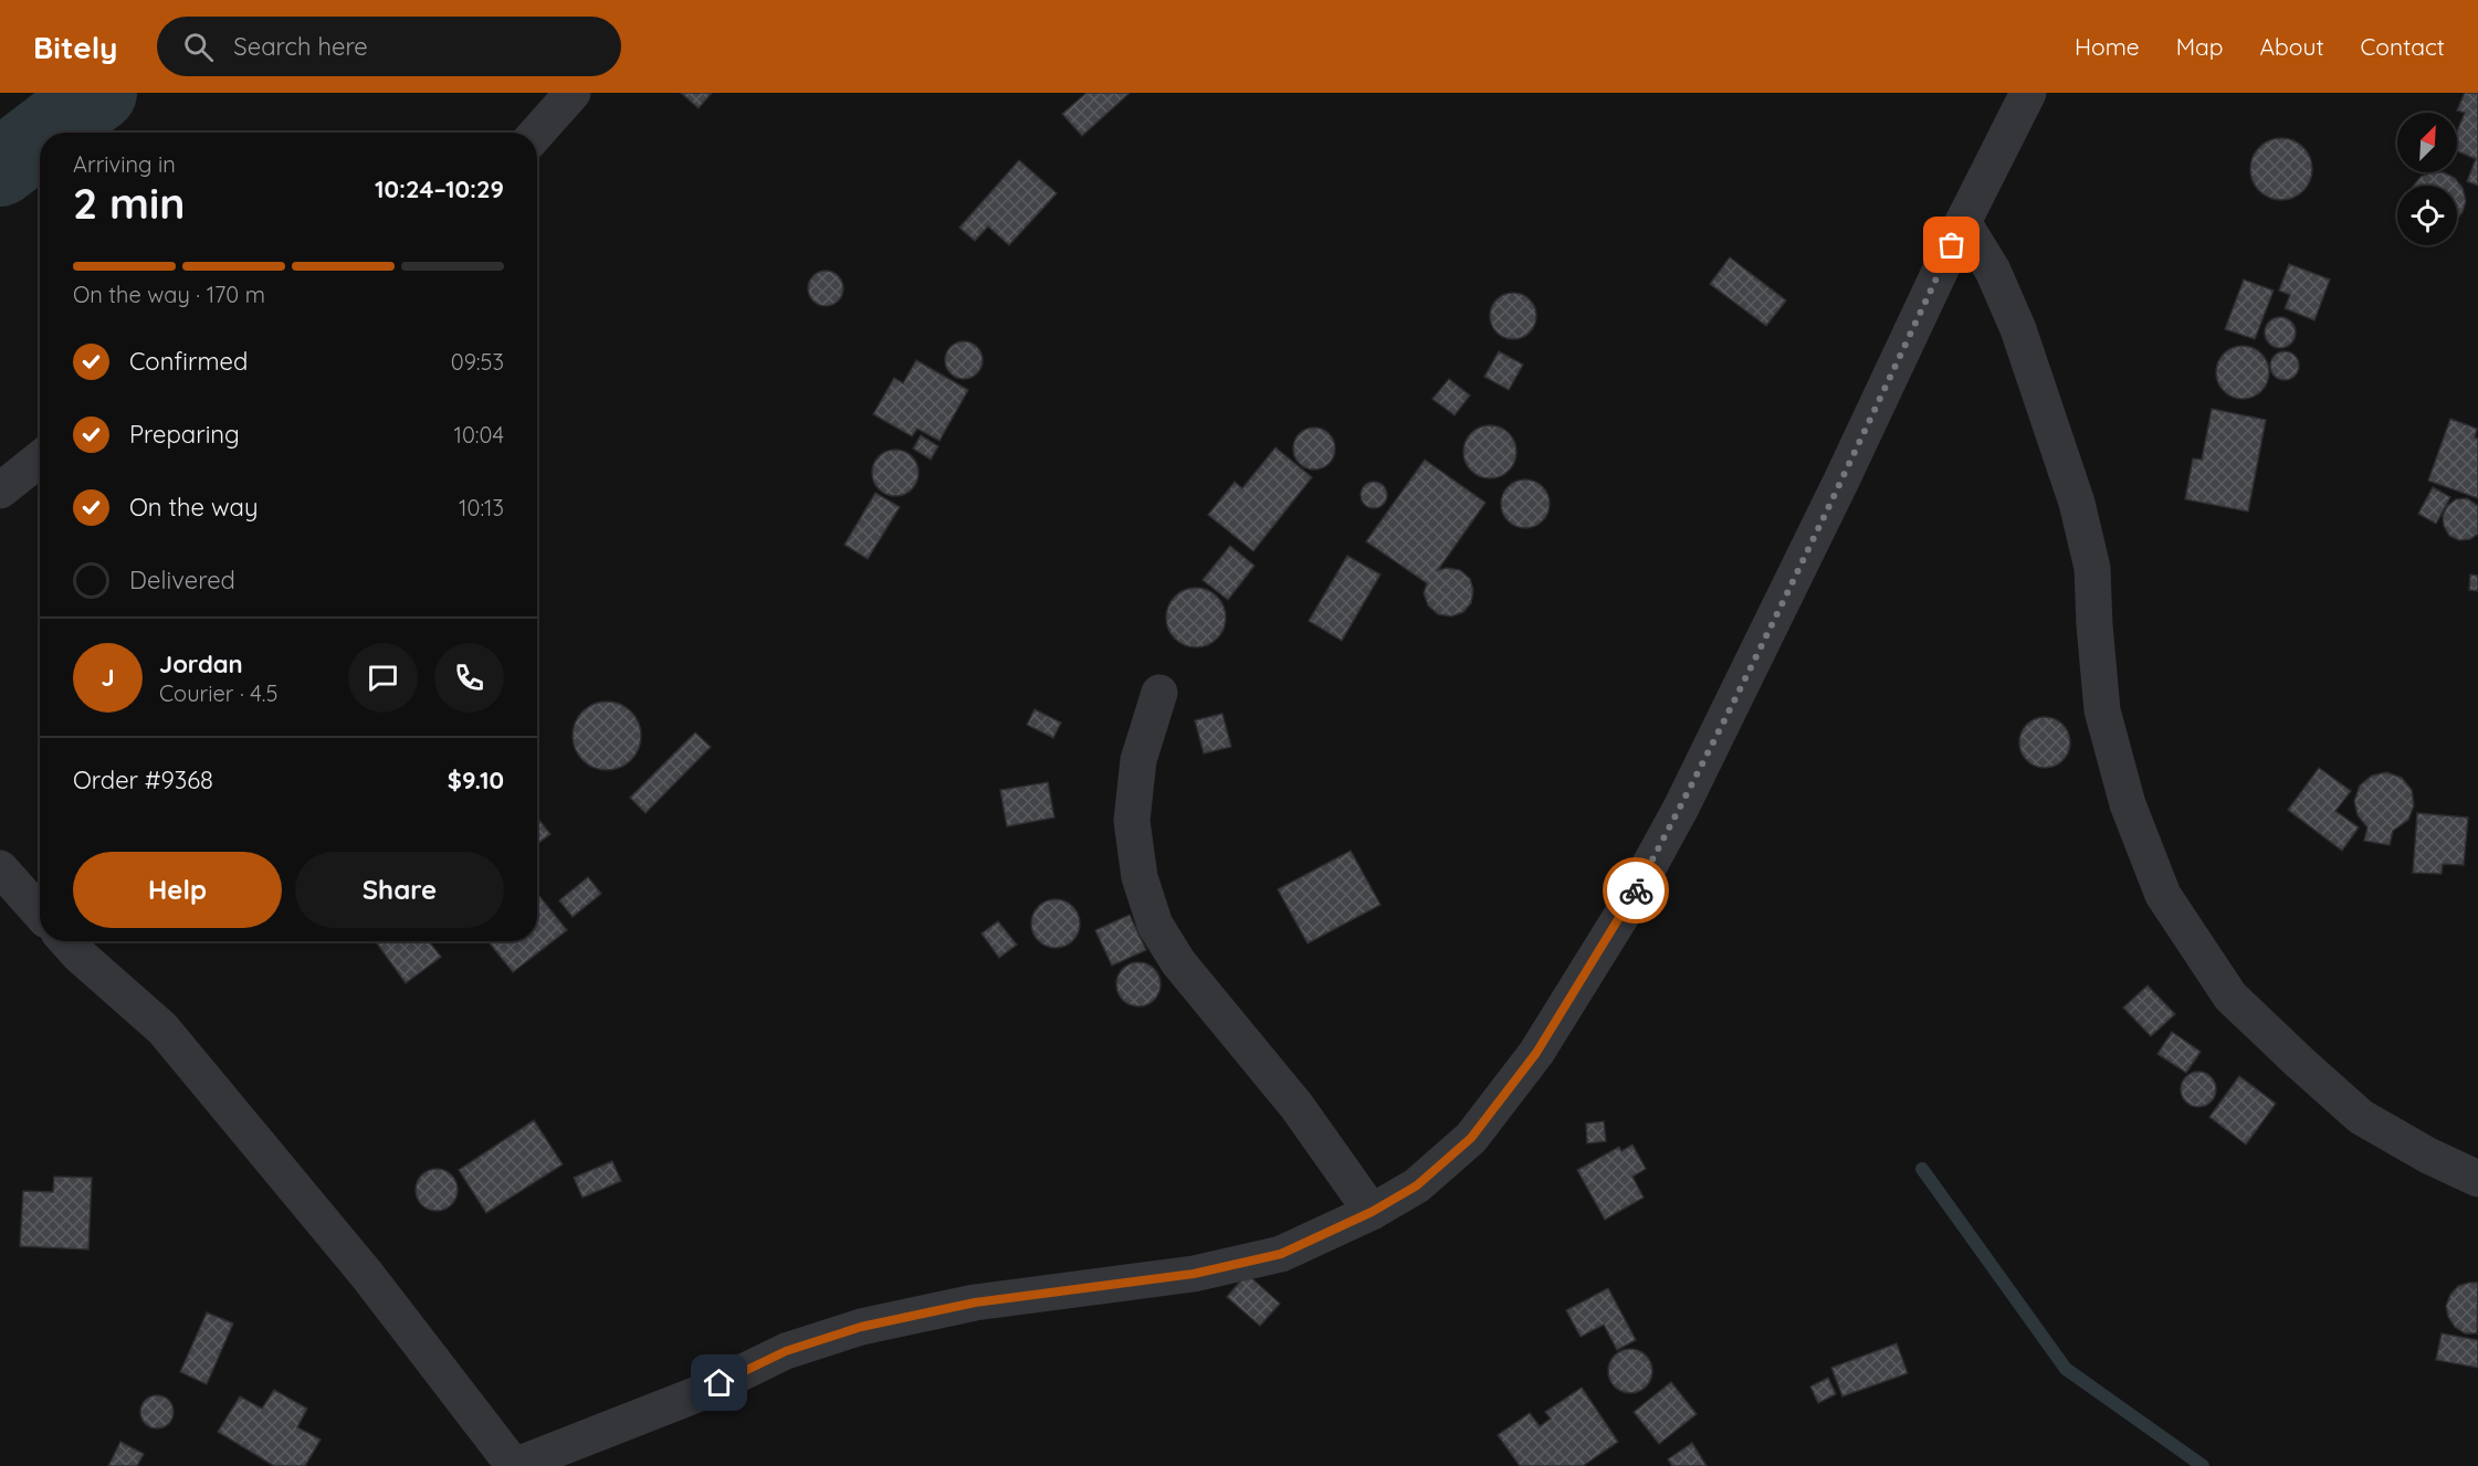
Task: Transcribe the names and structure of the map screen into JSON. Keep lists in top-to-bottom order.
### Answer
{
  "north": "top right",
  "page": {
    "header": "Bitely",
    "search": "Search here",
    "nav": [
      "Home",
      "Map",
      "About",
      "Contact"
    ],
    "heading": ["2 min", "Arriving in", "10:24–10:29"],
    "panel": [
      "Jordan",
      "Courier · 4.5",
      "Order #9368",
      "$9.10"
    ],
    "bar": "On the way · 170 m",
    "list": [
      ["Confirmed", "09:53"],
      ["Preparing", "10:04"],
      ["On the way", "10:13"],
      "Delivered"
    ],
    "round": "J",
    "buttons": ["Help", "Share"]
  }
}
